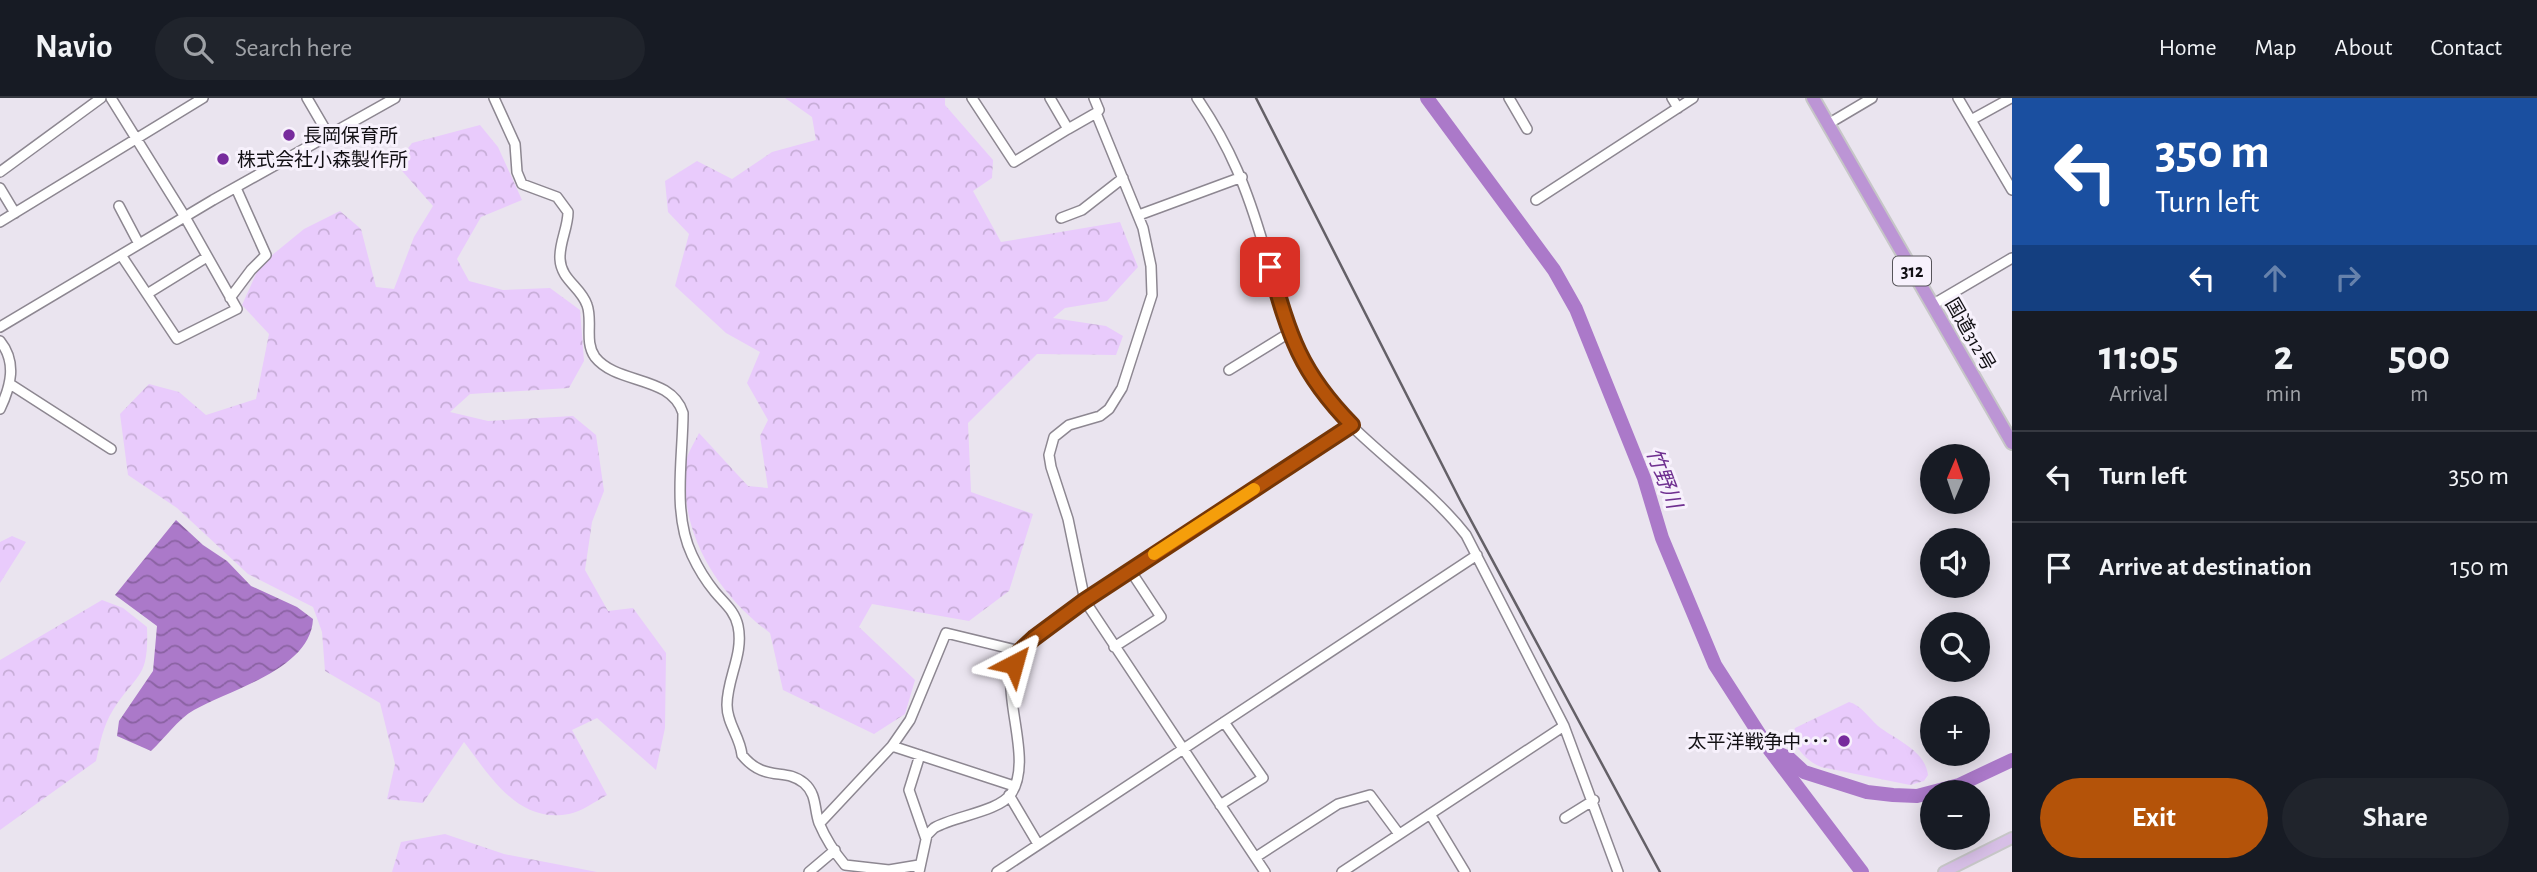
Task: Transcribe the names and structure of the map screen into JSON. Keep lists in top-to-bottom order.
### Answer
{
  "streets": {
    "highway": ["312", "国道312号"]
  },
  "water": ["竹野川"],
  "places": ["長岡保育所", "株式会社小森製作所", "太平洋戦争中･･･"],
  "north": "top",
  "page": {
    "header": "Navio",
    "search": "Search here",
    "nav": [
      "Home",
      "Map",
      "About",
      "Contact"
    ],
    "turn": ["350 m", "Turn left"],
    "eta": [
      "11:05",
      "Arrival",
      "2",
      "min",
      "500",
      "m"
    ],
    "list": [
      {
        "name": "Turn left",
        "value": "350 m"
      },
      {
        "name": "Arrive at destination",
        "value": "150 m"
      }
    ],
    "map_buttons": ["+", "−"],
    "buttons": ["Exit", "Share"]
  }
}
